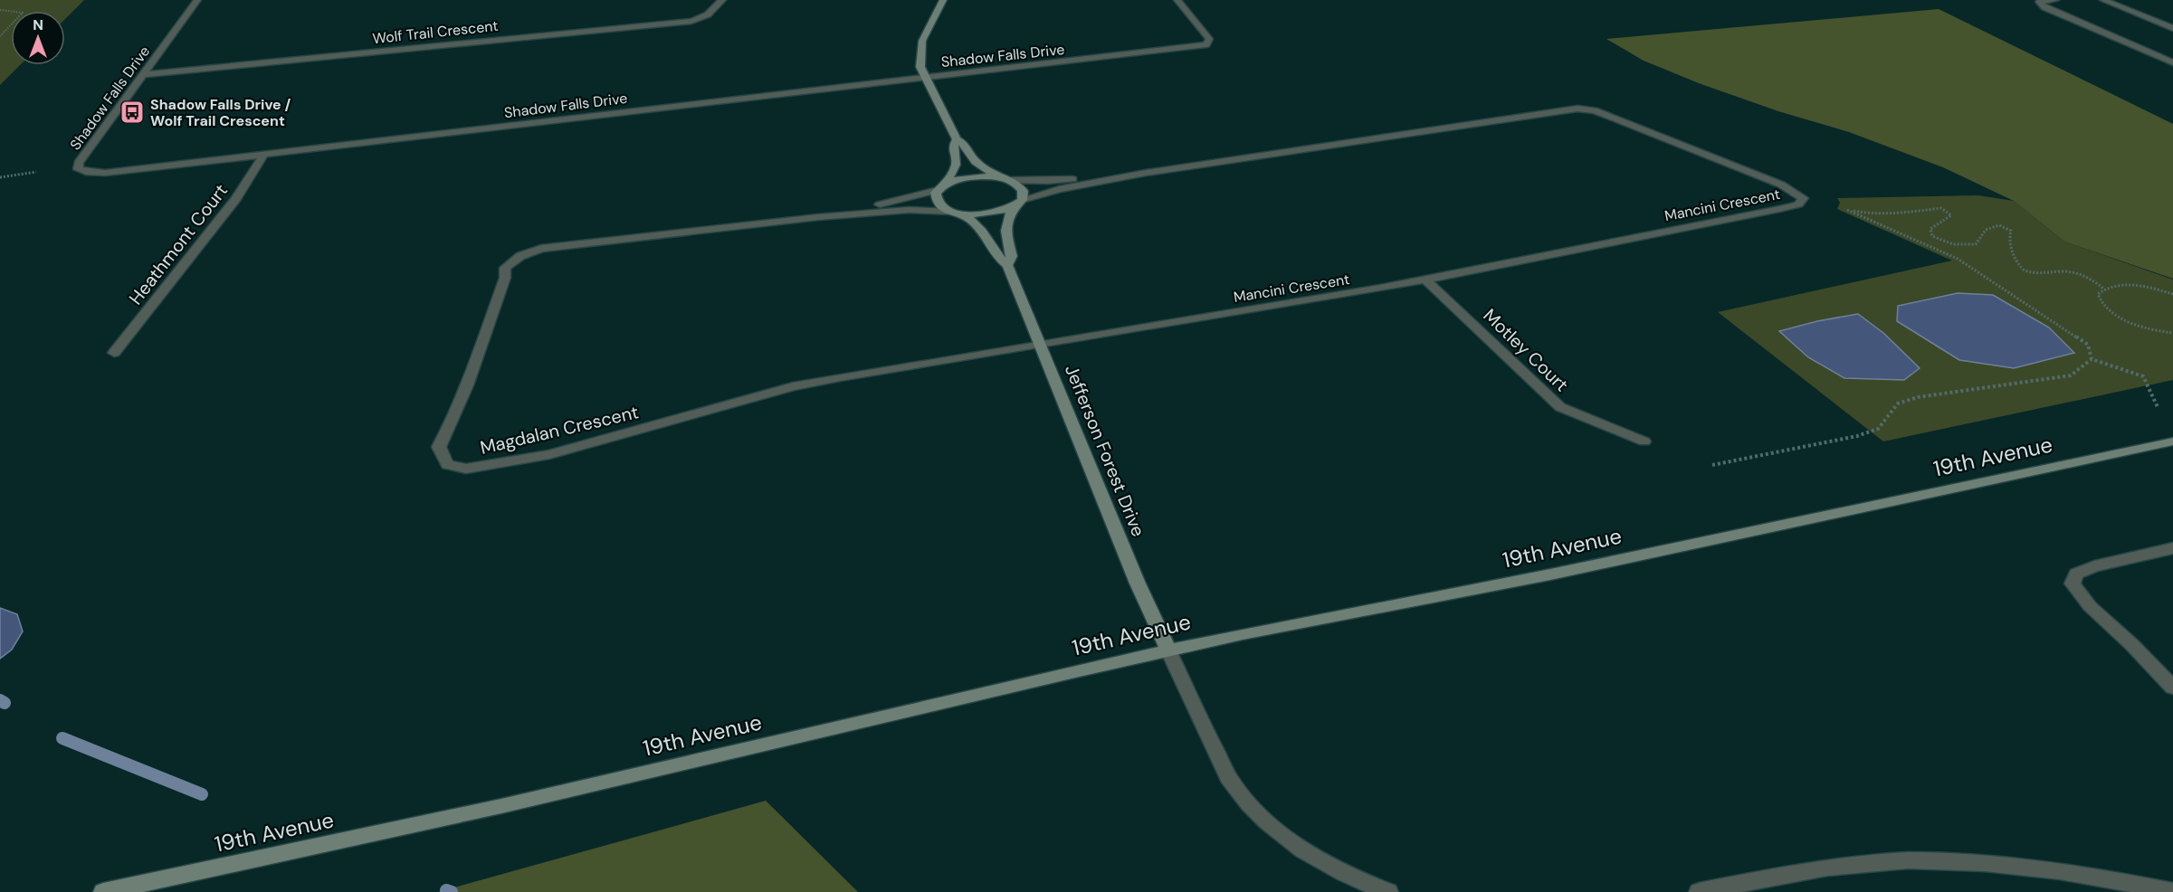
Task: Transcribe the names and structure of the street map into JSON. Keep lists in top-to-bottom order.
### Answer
{
  "streets": {
    "street": [
      "Wolf Trail Crescent",
      "Shadow Falls Drive",
      "Mancini Crescent",
      "Heathmont Court",
      "Motley Court",
      "Magdalan Crescent",
      "Jefferson Forest Drive",
      "19th Avenue"
    ]
  },
  "crossings": [
    ["Wolf Trail Crescent", "Shadow Falls Drive"],
    ["Shadow Falls Drive", "Heathmont Court"],
    ["Mancini Crescent", "Motley Court"],
    ["Mancini Crescent", "Magdalan Crescent"],
    ["Mancini Crescent", "Jefferson Forest Drive"],
    ["Magdalan Crescent", "Jefferson Forest Drive"],
    ["Jefferson Forest Drive", "19th Avenue"]
  ],
  "places": {
    "bus stop": ["Shadow Falls Drive / Wolf Trail Crescent"]
  },
  "north": "top"
}
